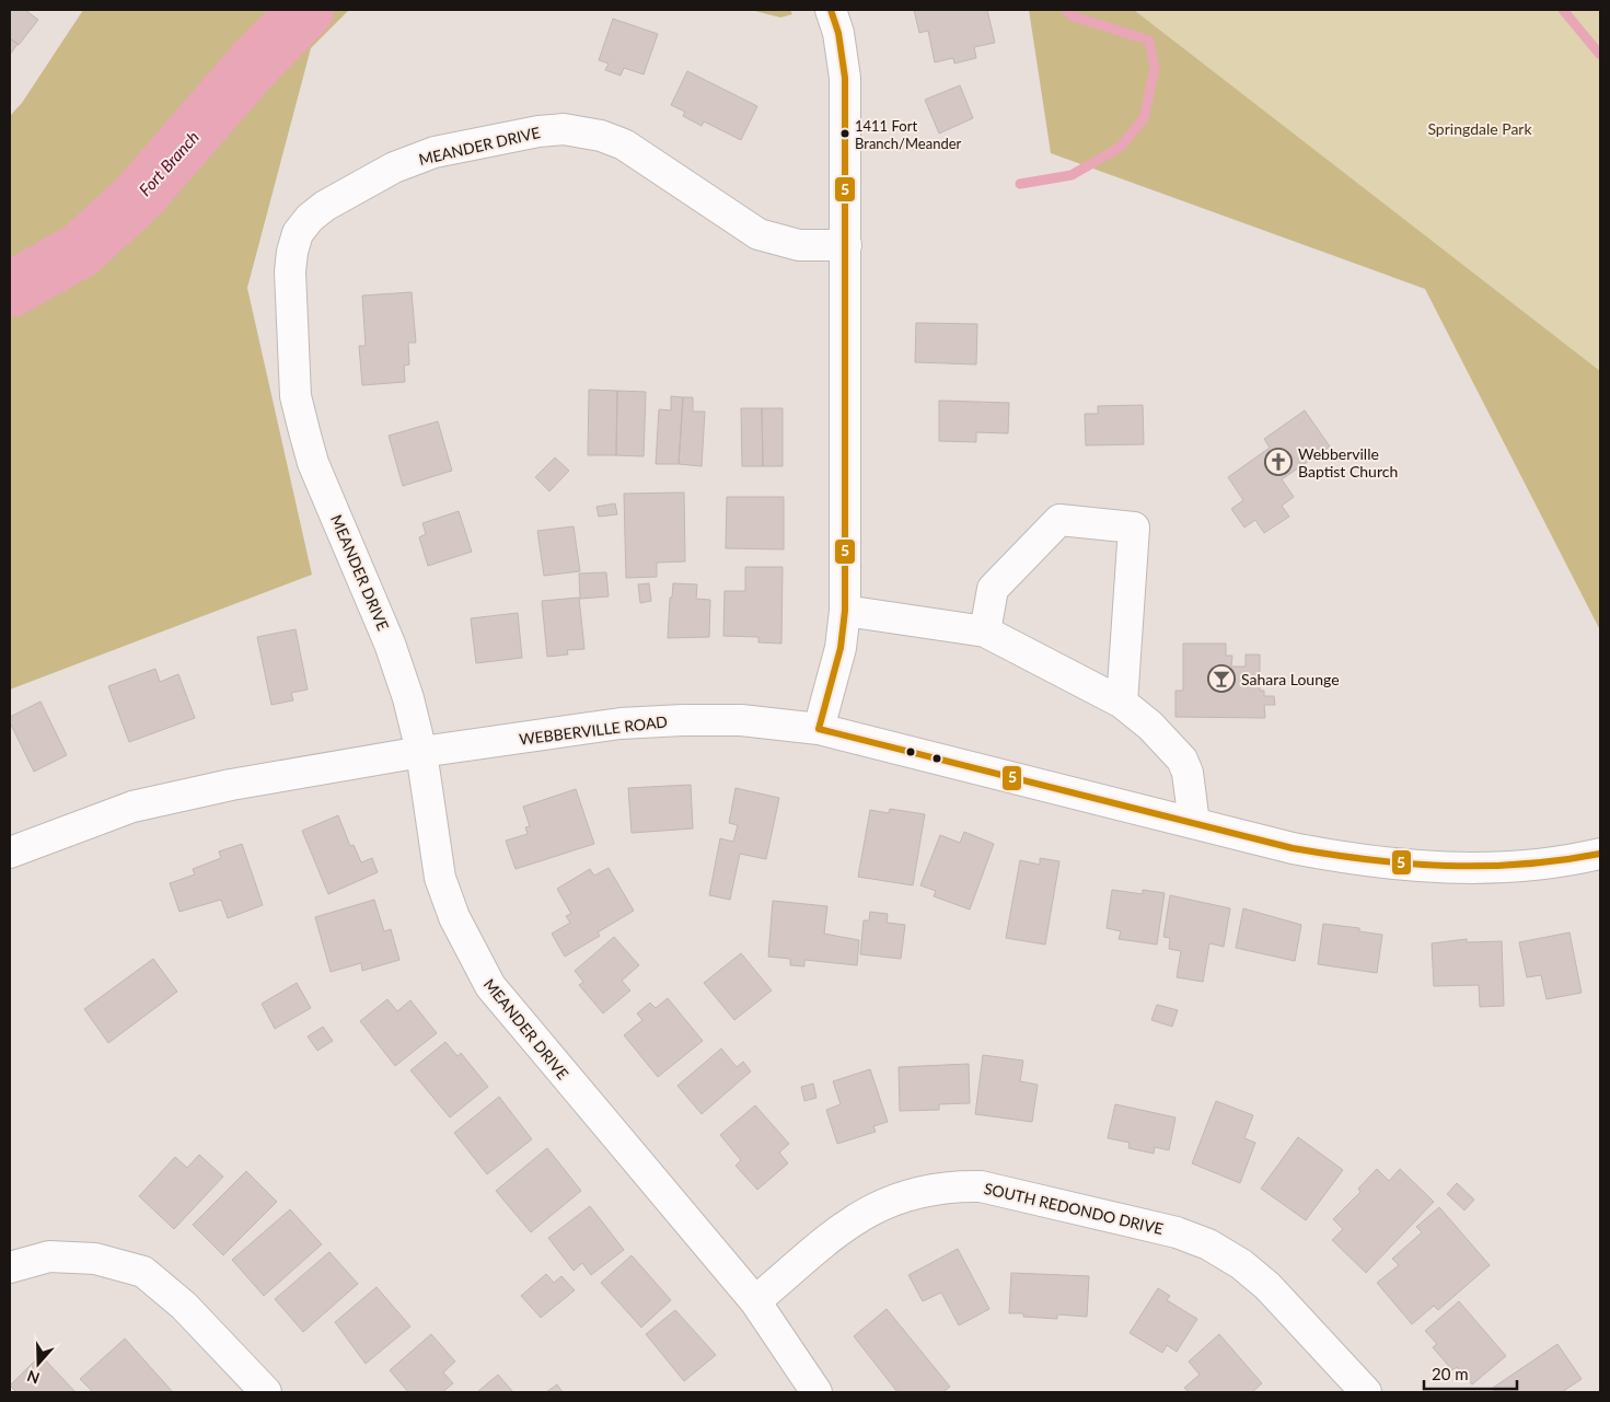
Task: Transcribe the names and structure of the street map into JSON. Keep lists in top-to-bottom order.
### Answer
{
  "streets": {
    "street": ["MEANDER DRIVE", "WEBBERVILLE ROAD", "SOUTH REDONDO DRIVE"]
  },
  "crossings": [
    ["MEANDER DRIVE", "WEBBERVILLE ROAD"],
    ["MEANDER DRIVE", "SOUTH REDONDO DRIVE"]
  ],
  "water": ["Fort Branch"],
  "parks": ["Springdale Park"],
  "places": {
    "other": ["1411 Fort Branch/Meander"],
    "church": ["Webberville Baptist Church"],
    "bar": ["Sahara Lounge"]
  },
  "lines": ["transit line 5"],
  "scale_bar": "20 m",
  "north": "bottom"
}
